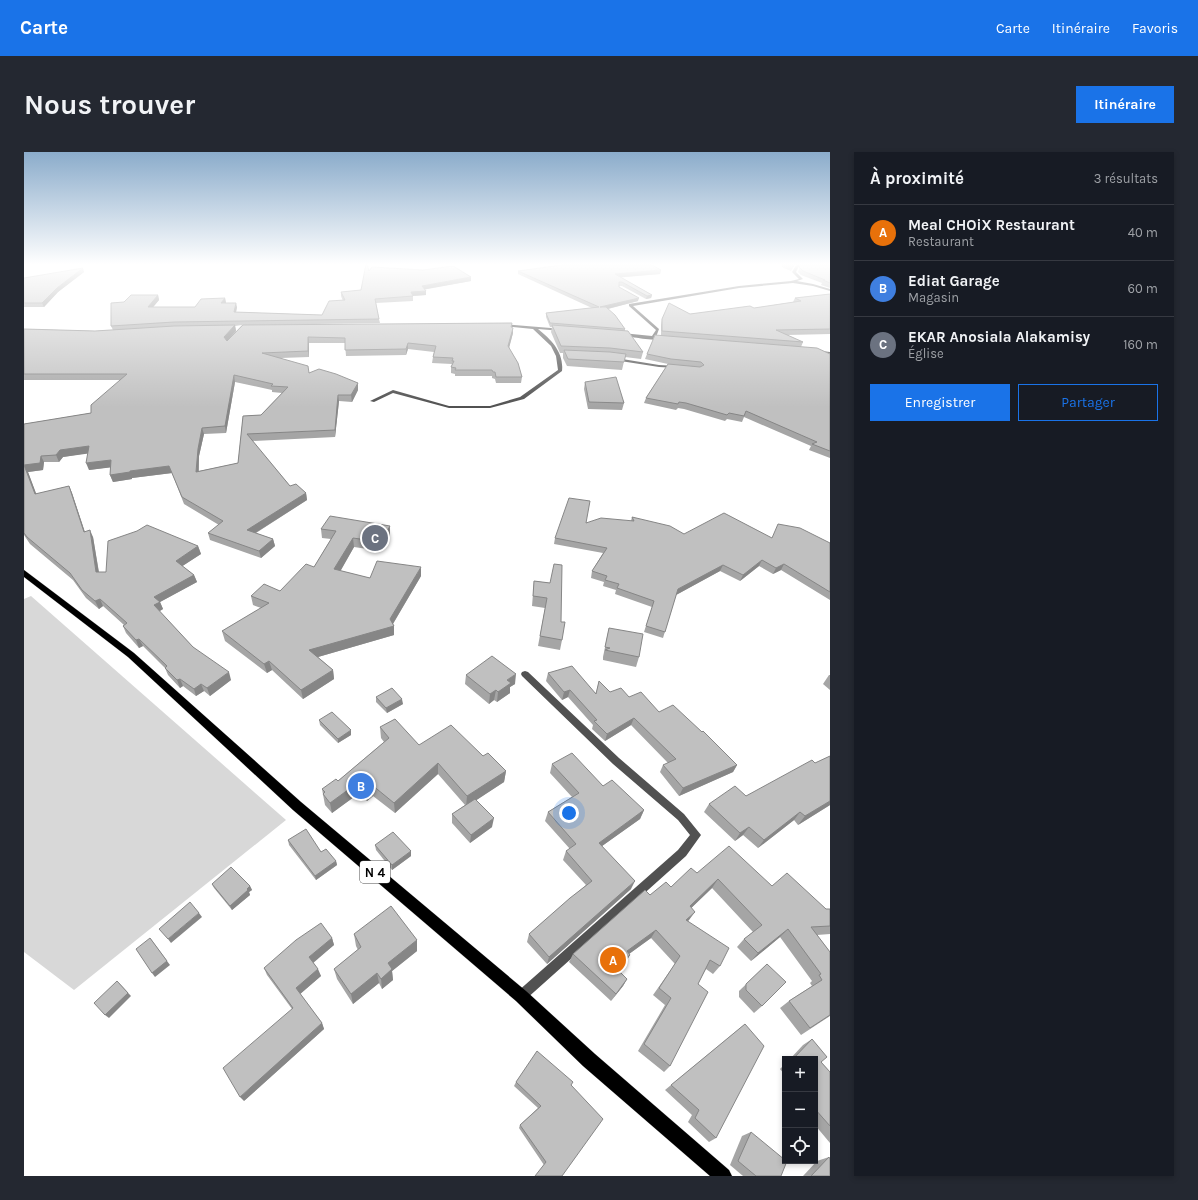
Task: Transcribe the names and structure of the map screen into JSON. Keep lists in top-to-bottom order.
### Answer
{
  "streets": {
    "main road": ["N 4"]
  },
  "page": {
    "header": "Carte",
    "nav": ["Carte", "Itinéraire", "Favoris"],
    "buttons": [
      "Itinéraire",
      ["Enregistrer", "Partager"]
    ],
    "title": "Nous trouver",
    "heading": ["À proximité", "3 résultats"],
    "list": [
      {
        "mark": "A",
        "name": "Meal CHOiX Restaurant",
        "note": "Restaurant",
        "value": "40 m"
      },
      {
        "mark": "B",
        "name": "Ediat Garage",
        "note": "Magasin",
        "value": "60 m"
      },
      {
        "mark": "C",
        "name": "EKAR Anosiala Alakamisy",
        "note": "Église",
        "value": "160 m"
      }
    ],
    "pins": ["C", "B", "A"],
    "map_buttons": ["+", "−"]
  }
}
